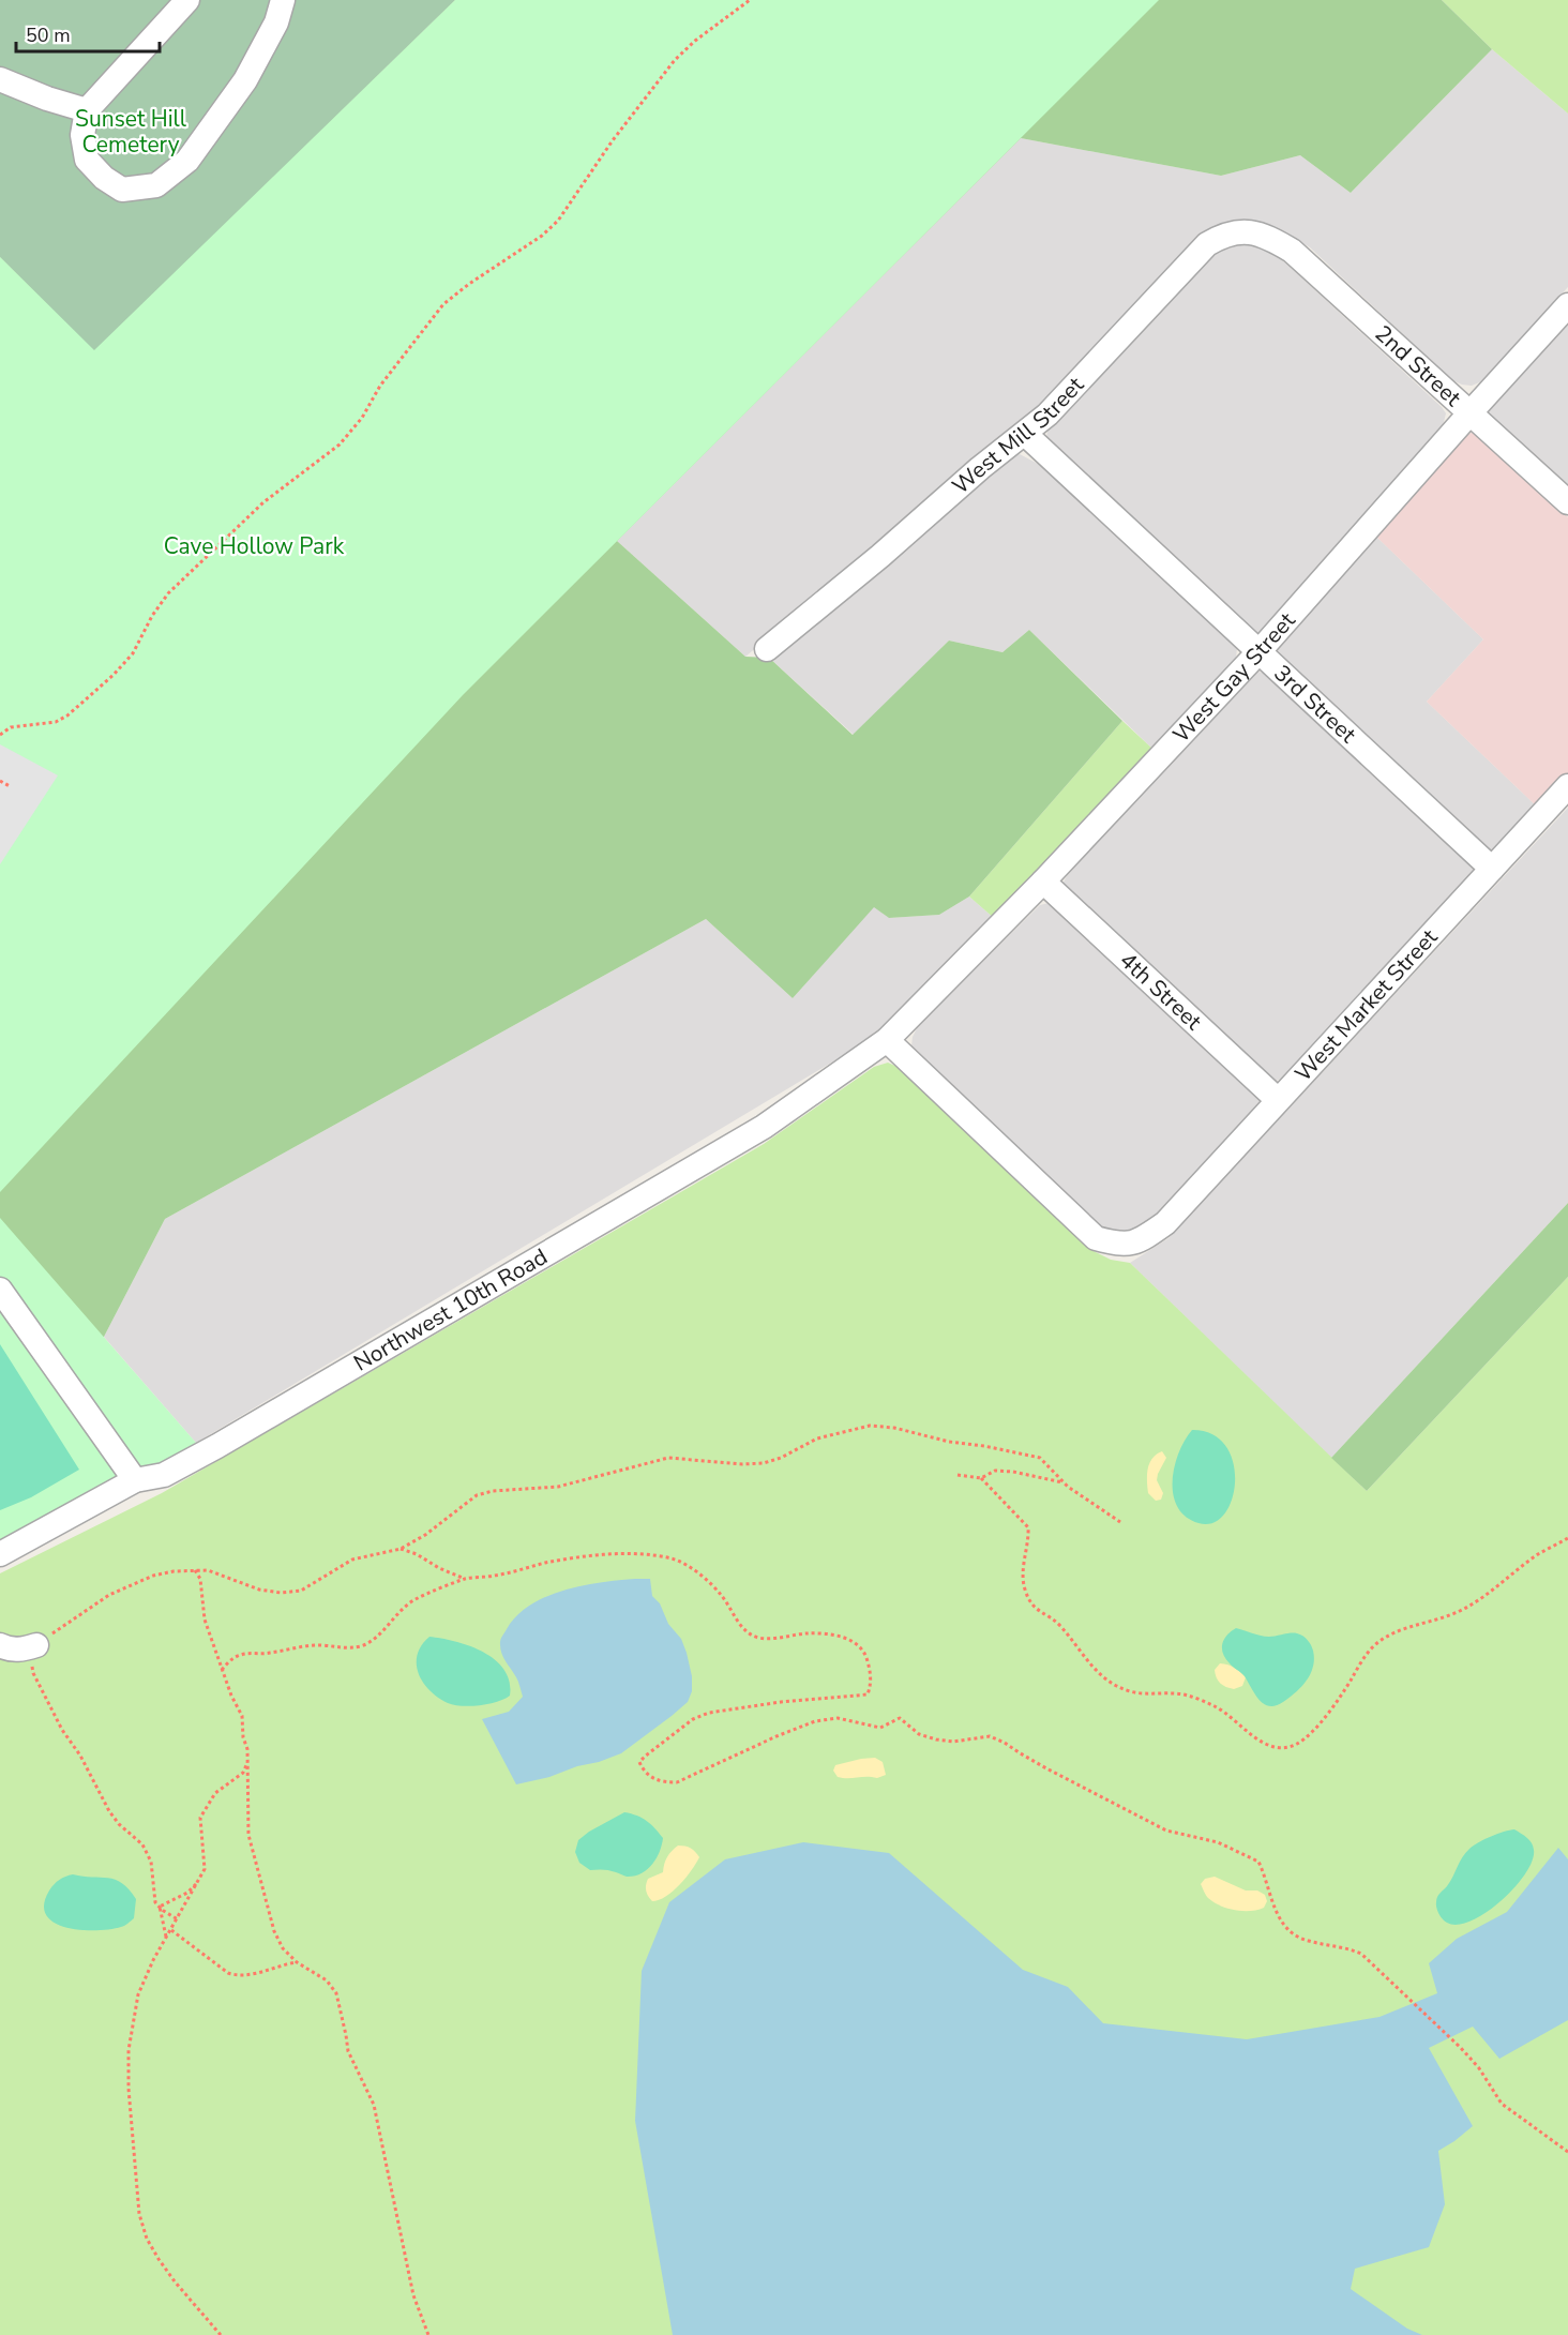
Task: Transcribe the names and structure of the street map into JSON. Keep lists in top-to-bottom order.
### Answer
{
  "streets": {
    "street": [
      "2nd Street",
      "West Mill Street",
      "West Gay Street",
      "3rd Street",
      "4th Street",
      "West Market Street",
      "Northwest 10th Road"
    ]
  },
  "crossings": [
    ["2nd Street", "West Mill Street"],
    ["2nd Street", "West Gay Street"],
    ["West Mill Street", "3rd Street"],
    ["West Gay Street", "3rd Street"],
    ["West Gay Street", "4th Street"],
    ["West Gay Street", "West Market Street"],
    ["West Gay Street", "Northwest 10th Road"],
    ["3rd Street", "West Market Street"],
    ["4th Street", "West Market Street"],
    ["West Market Street", "Northwest 10th Road"]
  ],
  "parks": ["Sunset Hill Cemetery", "Cave Hollow Park"],
  "scale_bar": "50 m"
}
